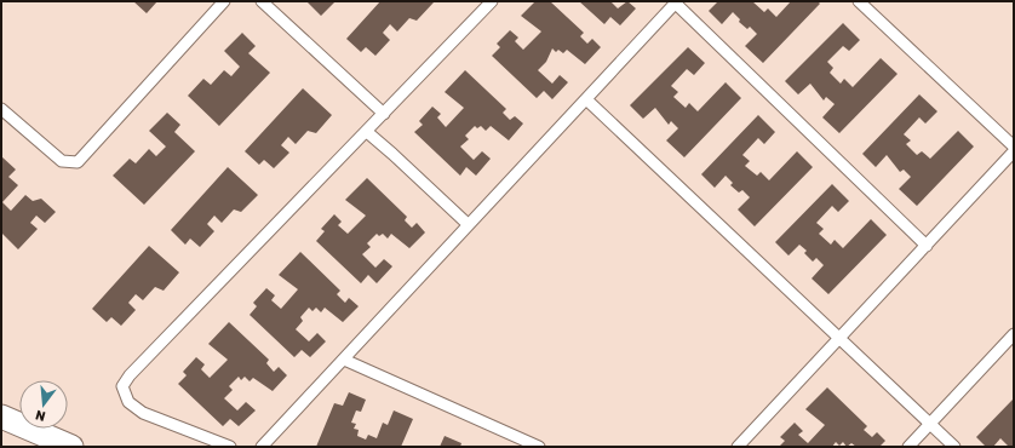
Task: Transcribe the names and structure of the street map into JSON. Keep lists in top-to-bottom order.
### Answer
{
  "north": "bottom"
}
